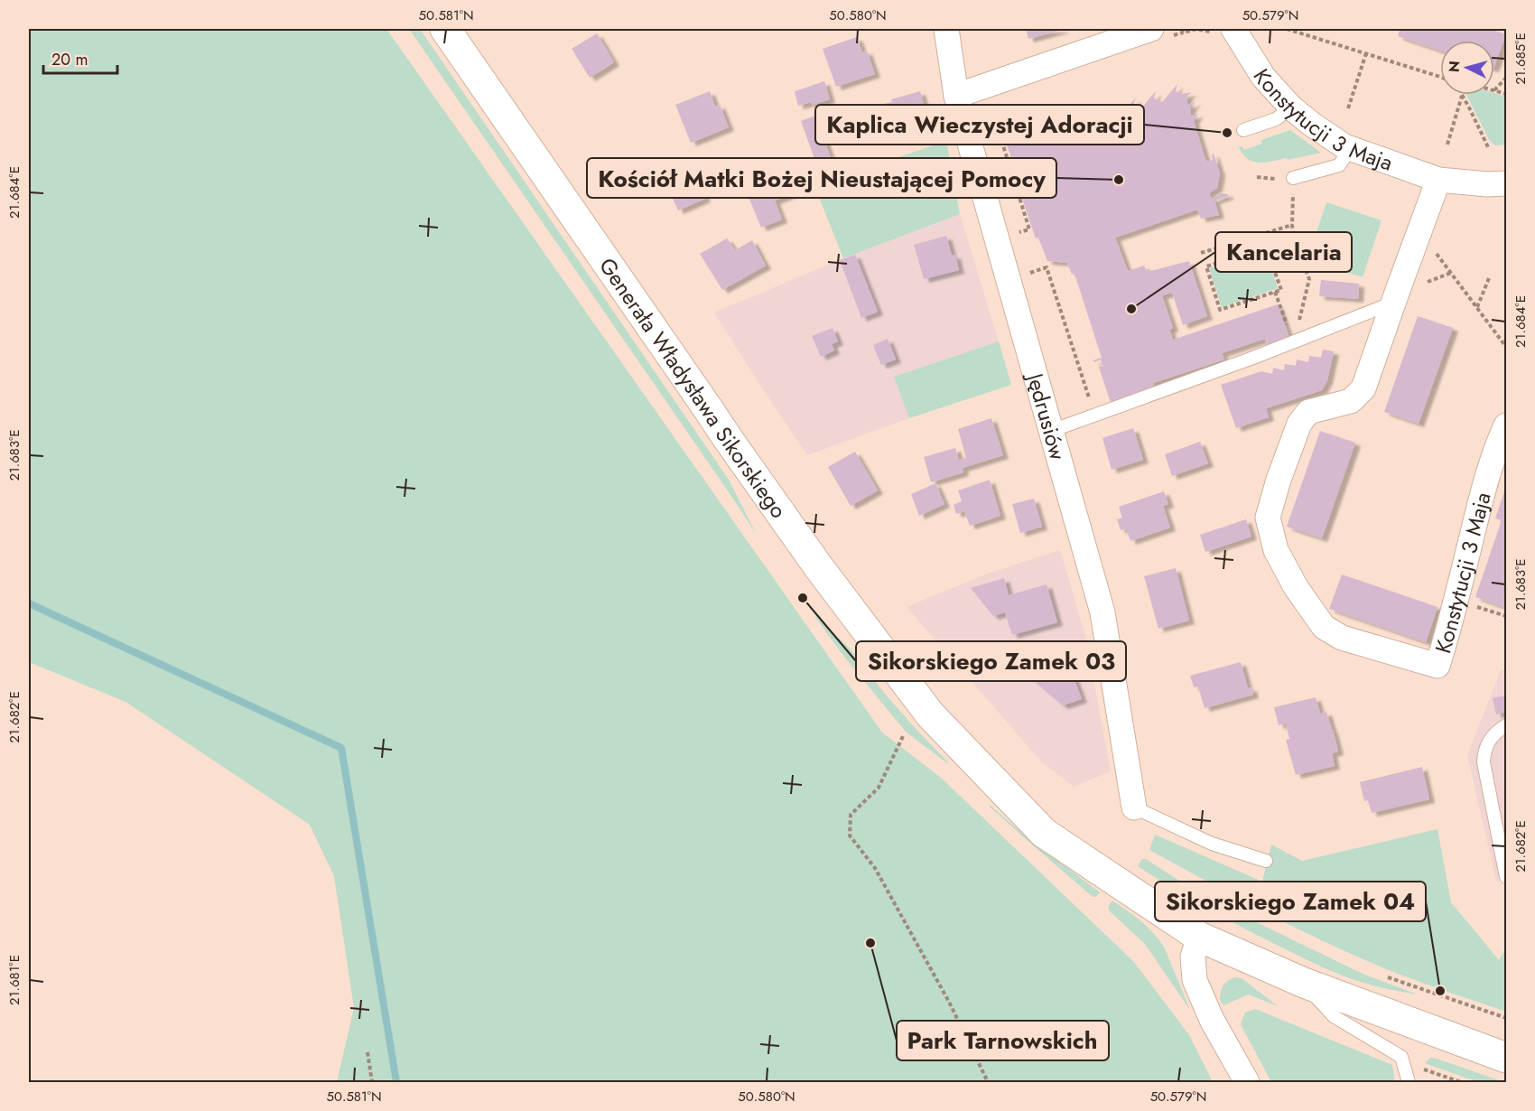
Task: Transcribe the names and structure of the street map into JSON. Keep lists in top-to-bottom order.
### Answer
{
  "streets": {
    "street": ["Konstytucji 3 Maja", "Generała Władysława Sikorskiego", "Jędrusiów"]
  },
  "places": [
    "Kaplica Wieczystej Adoracji",
    "Kościół Matki Bożej Nieustającej Pomocy",
    "Kancelaria",
    "Sikorskiego Zamek 03",
    "Park Tarnowskich",
    "Sikorskiego Zamek 04"
  ],
  "scale_bar": "20 m",
  "north": "left",
  "coordinates": [
    "50.581°N",
    "50.580°N",
    "50.579°N",
    "21.685°E",
    "21.684°E",
    "21.683°E",
    "21.682°E",
    "21.681°E"
  ]
}
